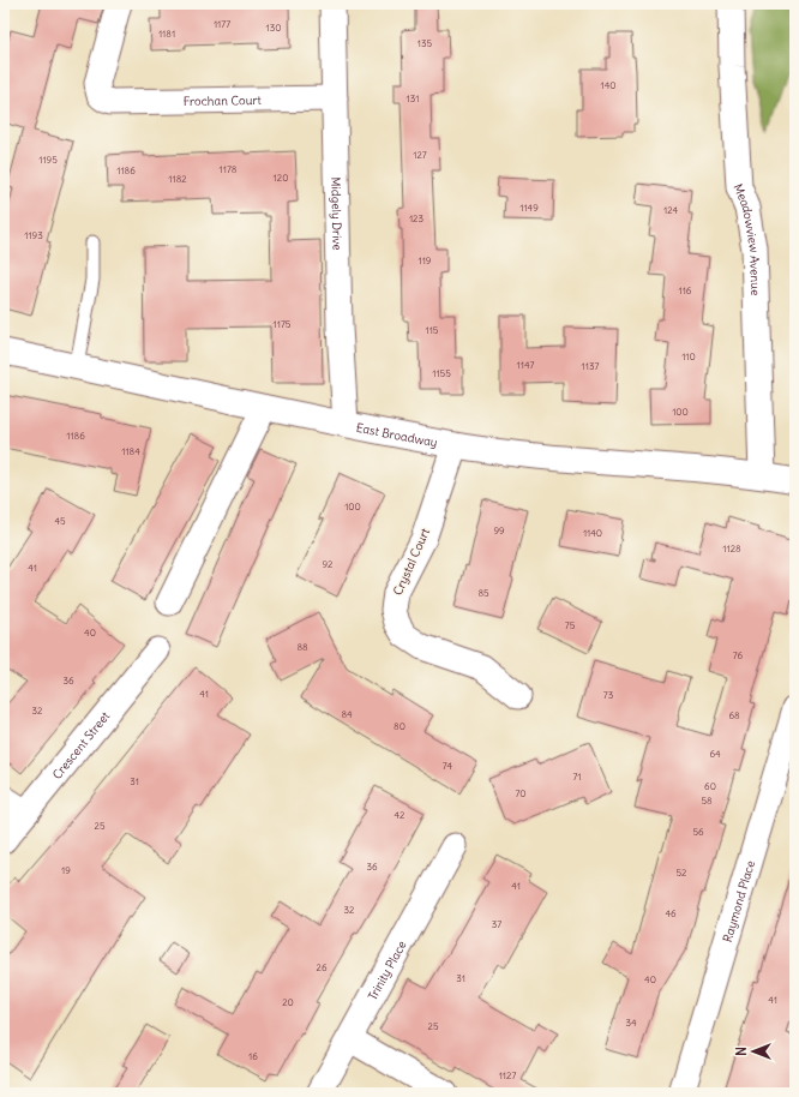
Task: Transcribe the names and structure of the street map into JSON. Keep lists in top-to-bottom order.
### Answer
{
  "streets": {
    "street": [
      "Frochan Court",
      "Midgely Drive",
      "Meadowview Avenue",
      "East Broadway",
      "Crystal Court",
      "Crescent Street",
      "Raymond Place",
      "Trinity Place"
    ]
  },
  "crossings": [
    ["Frochan Court", "Midgely Drive"],
    ["Midgely Drive", "East Broadway"],
    ["Meadowview Avenue", "East Broadway"],
    ["East Broadway", "Crystal Court"]
  ],
  "house_numbers": [
    "1177",
    "130",
    "1181",
    "135",
    "140",
    "131",
    "127",
    "1195",
    "1178",
    "1186",
    "120",
    "1182",
    "1149",
    "124",
    "123",
    "1193",
    "119",
    "116",
    "1175",
    "115",
    "110",
    "1147",
    "1137",
    "1155",
    "100",
    "1186",
    "1184",
    "100",
    "45",
    "99",
    "1140",
    "1128",
    "92",
    "41",
    "85",
    "75",
    "40",
    "88",
    "76",
    "36",
    "41",
    "73",
    "32",
    "84",
    "68",
    "80",
    "64",
    "74",
    "71",
    "31",
    "60",
    "70",
    "58",
    "42",
    "25",
    "56",
    "36",
    "19",
    "52",
    "41",
    "32",
    "46",
    "37",
    "26",
    "31",
    "40",
    "41",
    "20",
    "34",
    "25",
    "16",
    "1127"
  ],
  "north": "left"
}
